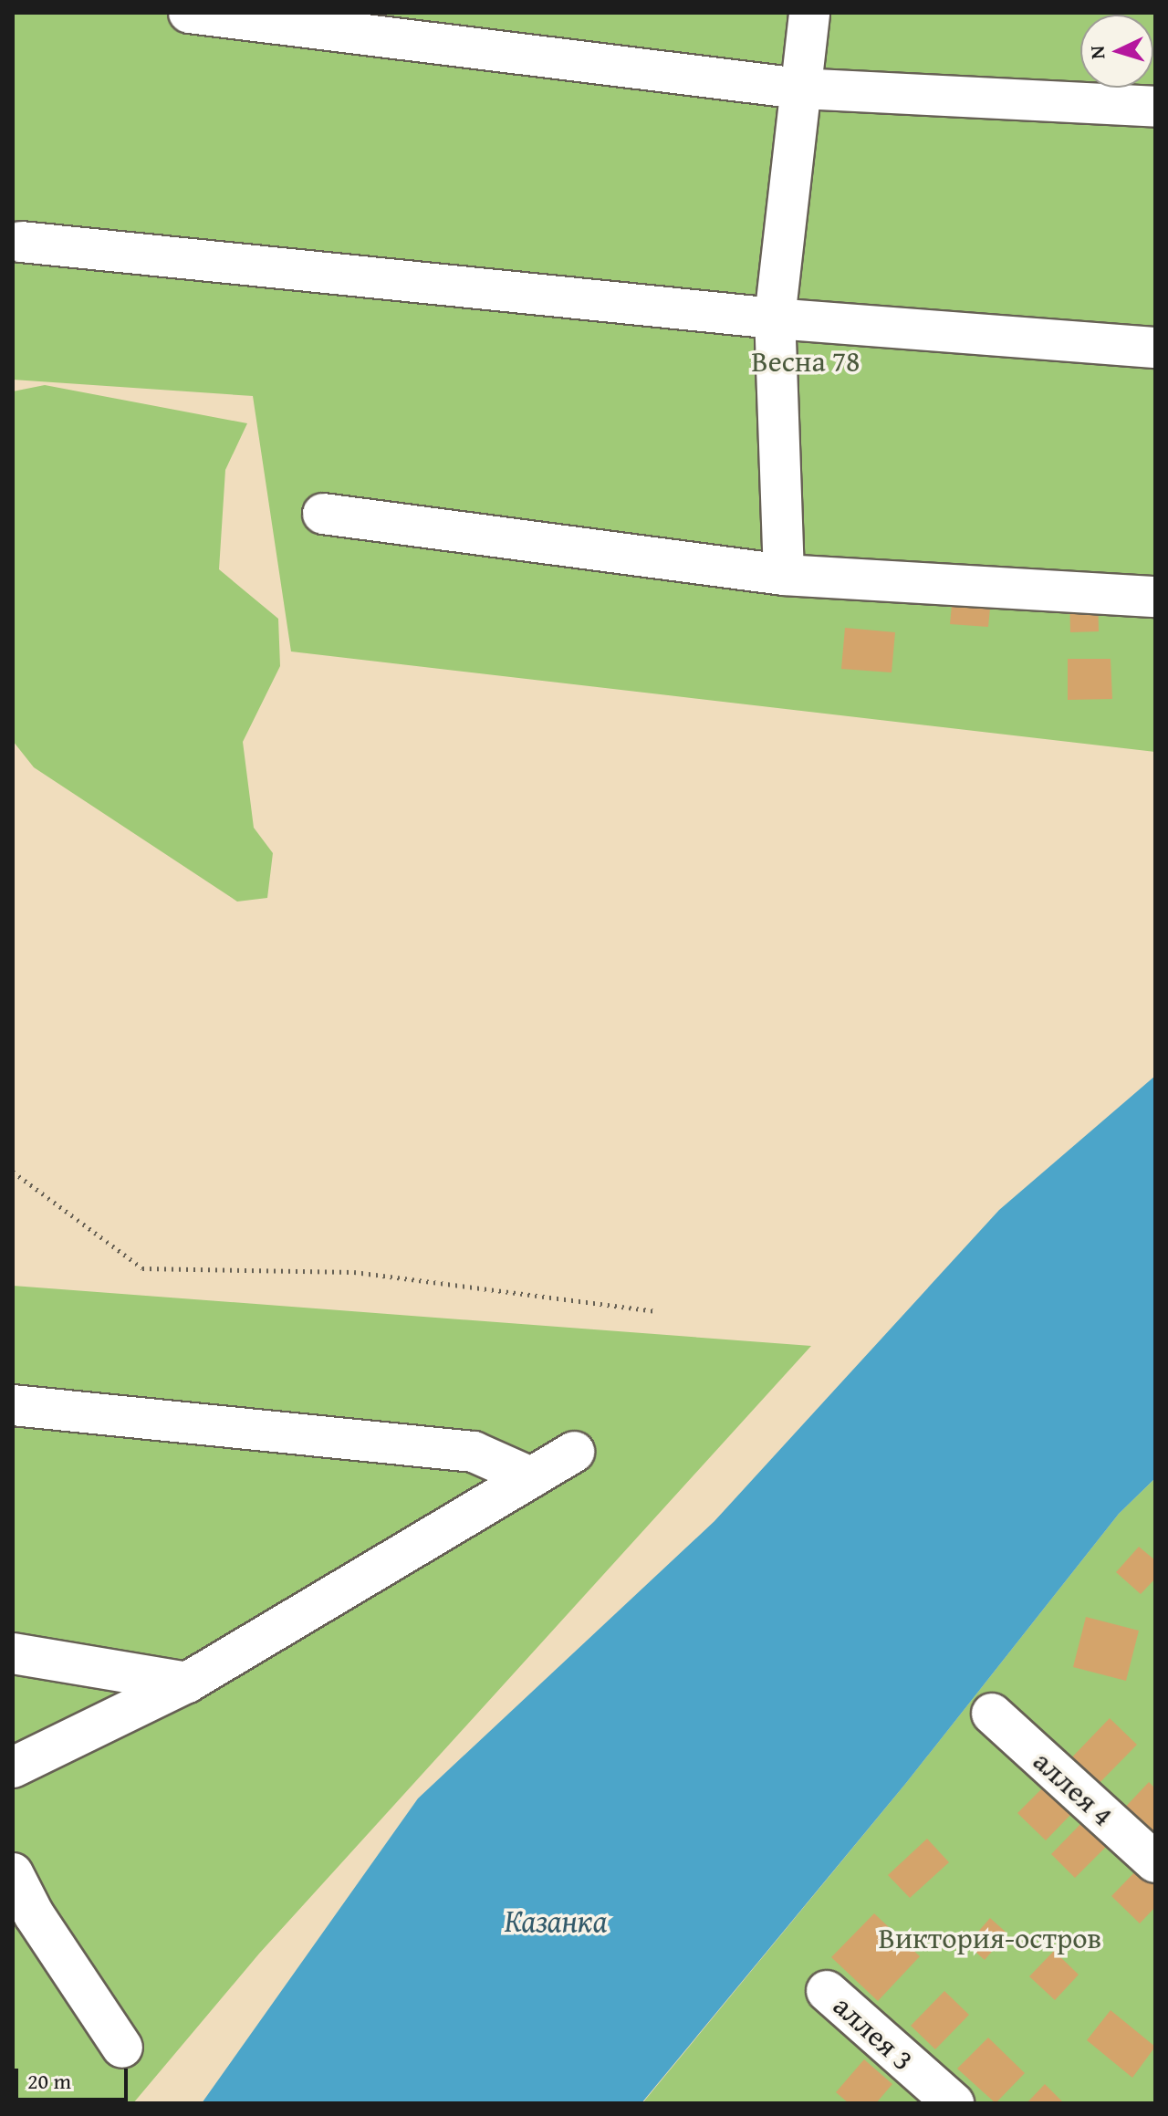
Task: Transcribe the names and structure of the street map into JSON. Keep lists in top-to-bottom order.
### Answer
{
  "streets": {
    "lane": ["аллея 4", "аллея 3"]
  },
  "water": ["Казанка"],
  "parks": ["Весна 78", "Виктория-остров"],
  "scale_bar": "20 m",
  "north": "left"
}
